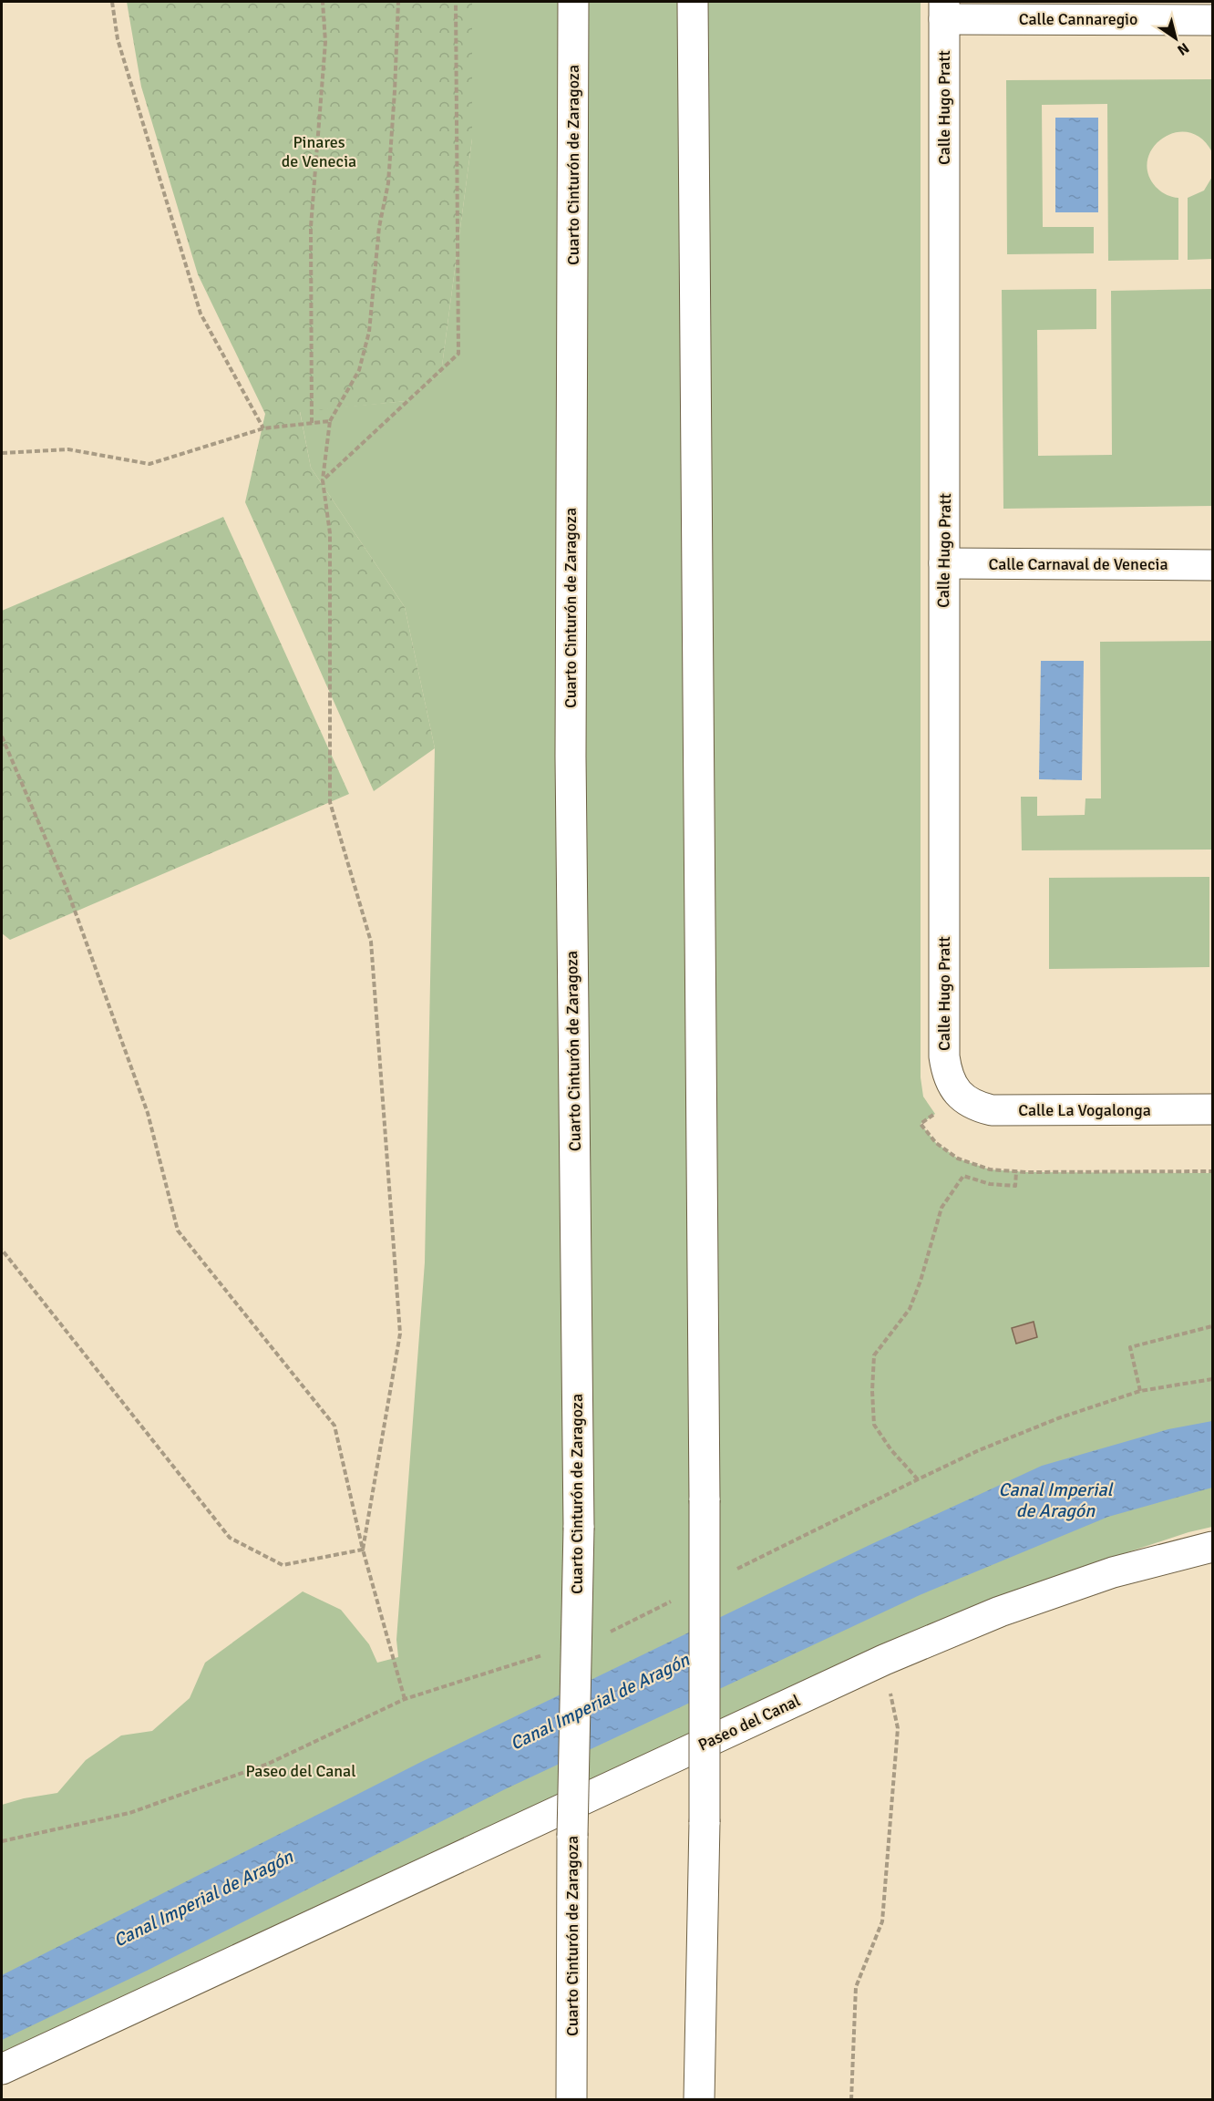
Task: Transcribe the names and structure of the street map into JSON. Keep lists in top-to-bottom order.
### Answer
{
  "streets": {
    "main road": [
      "Calle Cannaregio",
      "Calle Hugo Pratt",
      "Cuarto Cinturón de Zaragoza",
      "Calle Carnaval de Venecia",
      "Calle La Vogalonga",
      "Paseo del Canal"
    ]
  },
  "crossings": [
    ["Calle Cannaregio", "Calle Hugo Pratt"],
    ["Calle Hugo Pratt", "Calle Carnaval de Venecia"],
    ["Calle Hugo Pratt", "Calle La Vogalonga"]
  ],
  "water": ["Canal Imperial de Aragón"],
  "parks": ["Pinares de Venecia", "Paseo del Canal"],
  "north": "bottom right"
}
